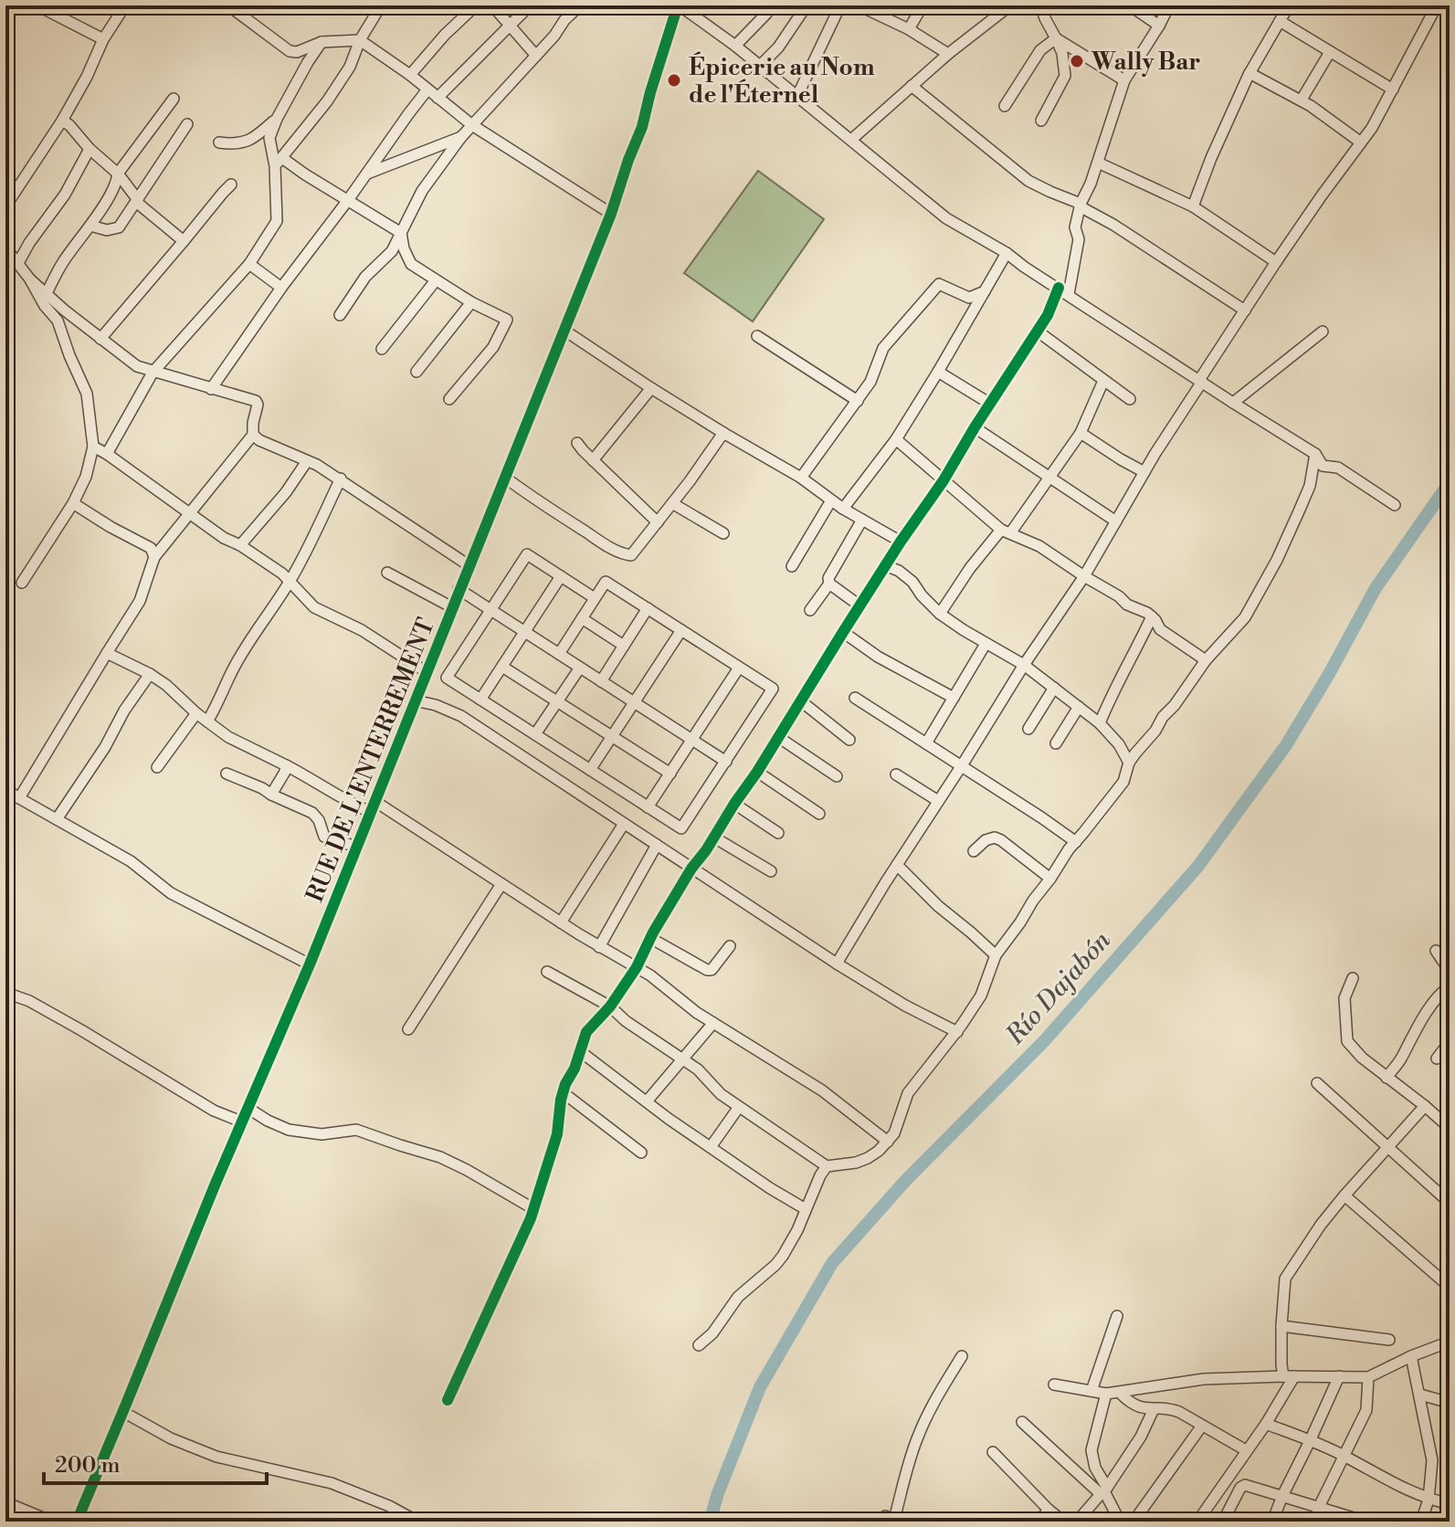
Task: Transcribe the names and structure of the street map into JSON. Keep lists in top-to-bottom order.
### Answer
{
  "streets": {
    "street": ["RUE DE L'ENTERREMENT"]
  },
  "water": ["Río Dajabón"],
  "places": ["Wally Bar", "Épicerie au Nom de l'Éternel"],
  "scale_bar": "200 m"
}
